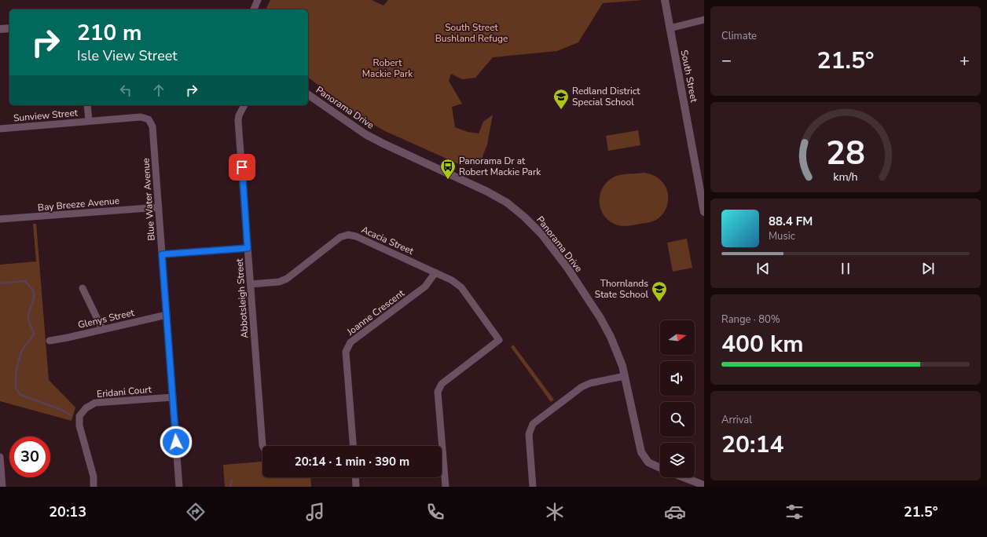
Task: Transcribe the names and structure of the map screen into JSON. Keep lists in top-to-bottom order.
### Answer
{
  "streets": {
    "street": [
      "South Street",
      "Panorama Drive",
      "Sunview Street",
      "Blue Water Avenue",
      "Bay Breeze Avenue",
      "Acacia Street",
      "Abbotsleigh Street",
      "Joanne Crescent",
      "Glenys Street",
      "Eridani Court"
    ]
  },
  "crossings": [
    ["Sunview Street", "Blue Water Avenue"],
    ["Blue Water Avenue", "Bay Breeze Avenue"],
    ["Blue Water Avenue", "Glenys Street"],
    ["Blue Water Avenue", "Eridani Court"],
    ["Acacia Street", "Abbotsleigh Street"],
    ["Acacia Street", "Joanne Crescent"]
  ],
  "parks": ["South Street Bushland Refuge", "Robert Mackie Park"],
  "places": {
    "school or university": ["Redland District Special School", "Thornlands State School"],
    "bus stop": ["Panorama Dr at Robert Mackie Park"]
  },
  "north": "right",
  "page": {
    "tile": [
      "Climate",
      ["Range · 80%", "400 km"],
      ["Arrival", "20:14"]
    ],
    "turn": ["210 m", "Isle View Street"],
    "heat": ["−", "21.5°", "+"],
    "song": ["88.4 FM", "Music"],
    "limit": "30",
    "trip": "20:14 · 1 min · 390 m",
    "tabs": ["20:13", "21.5°"],
    "gauge": ["28", "km/h"]
  }
}
